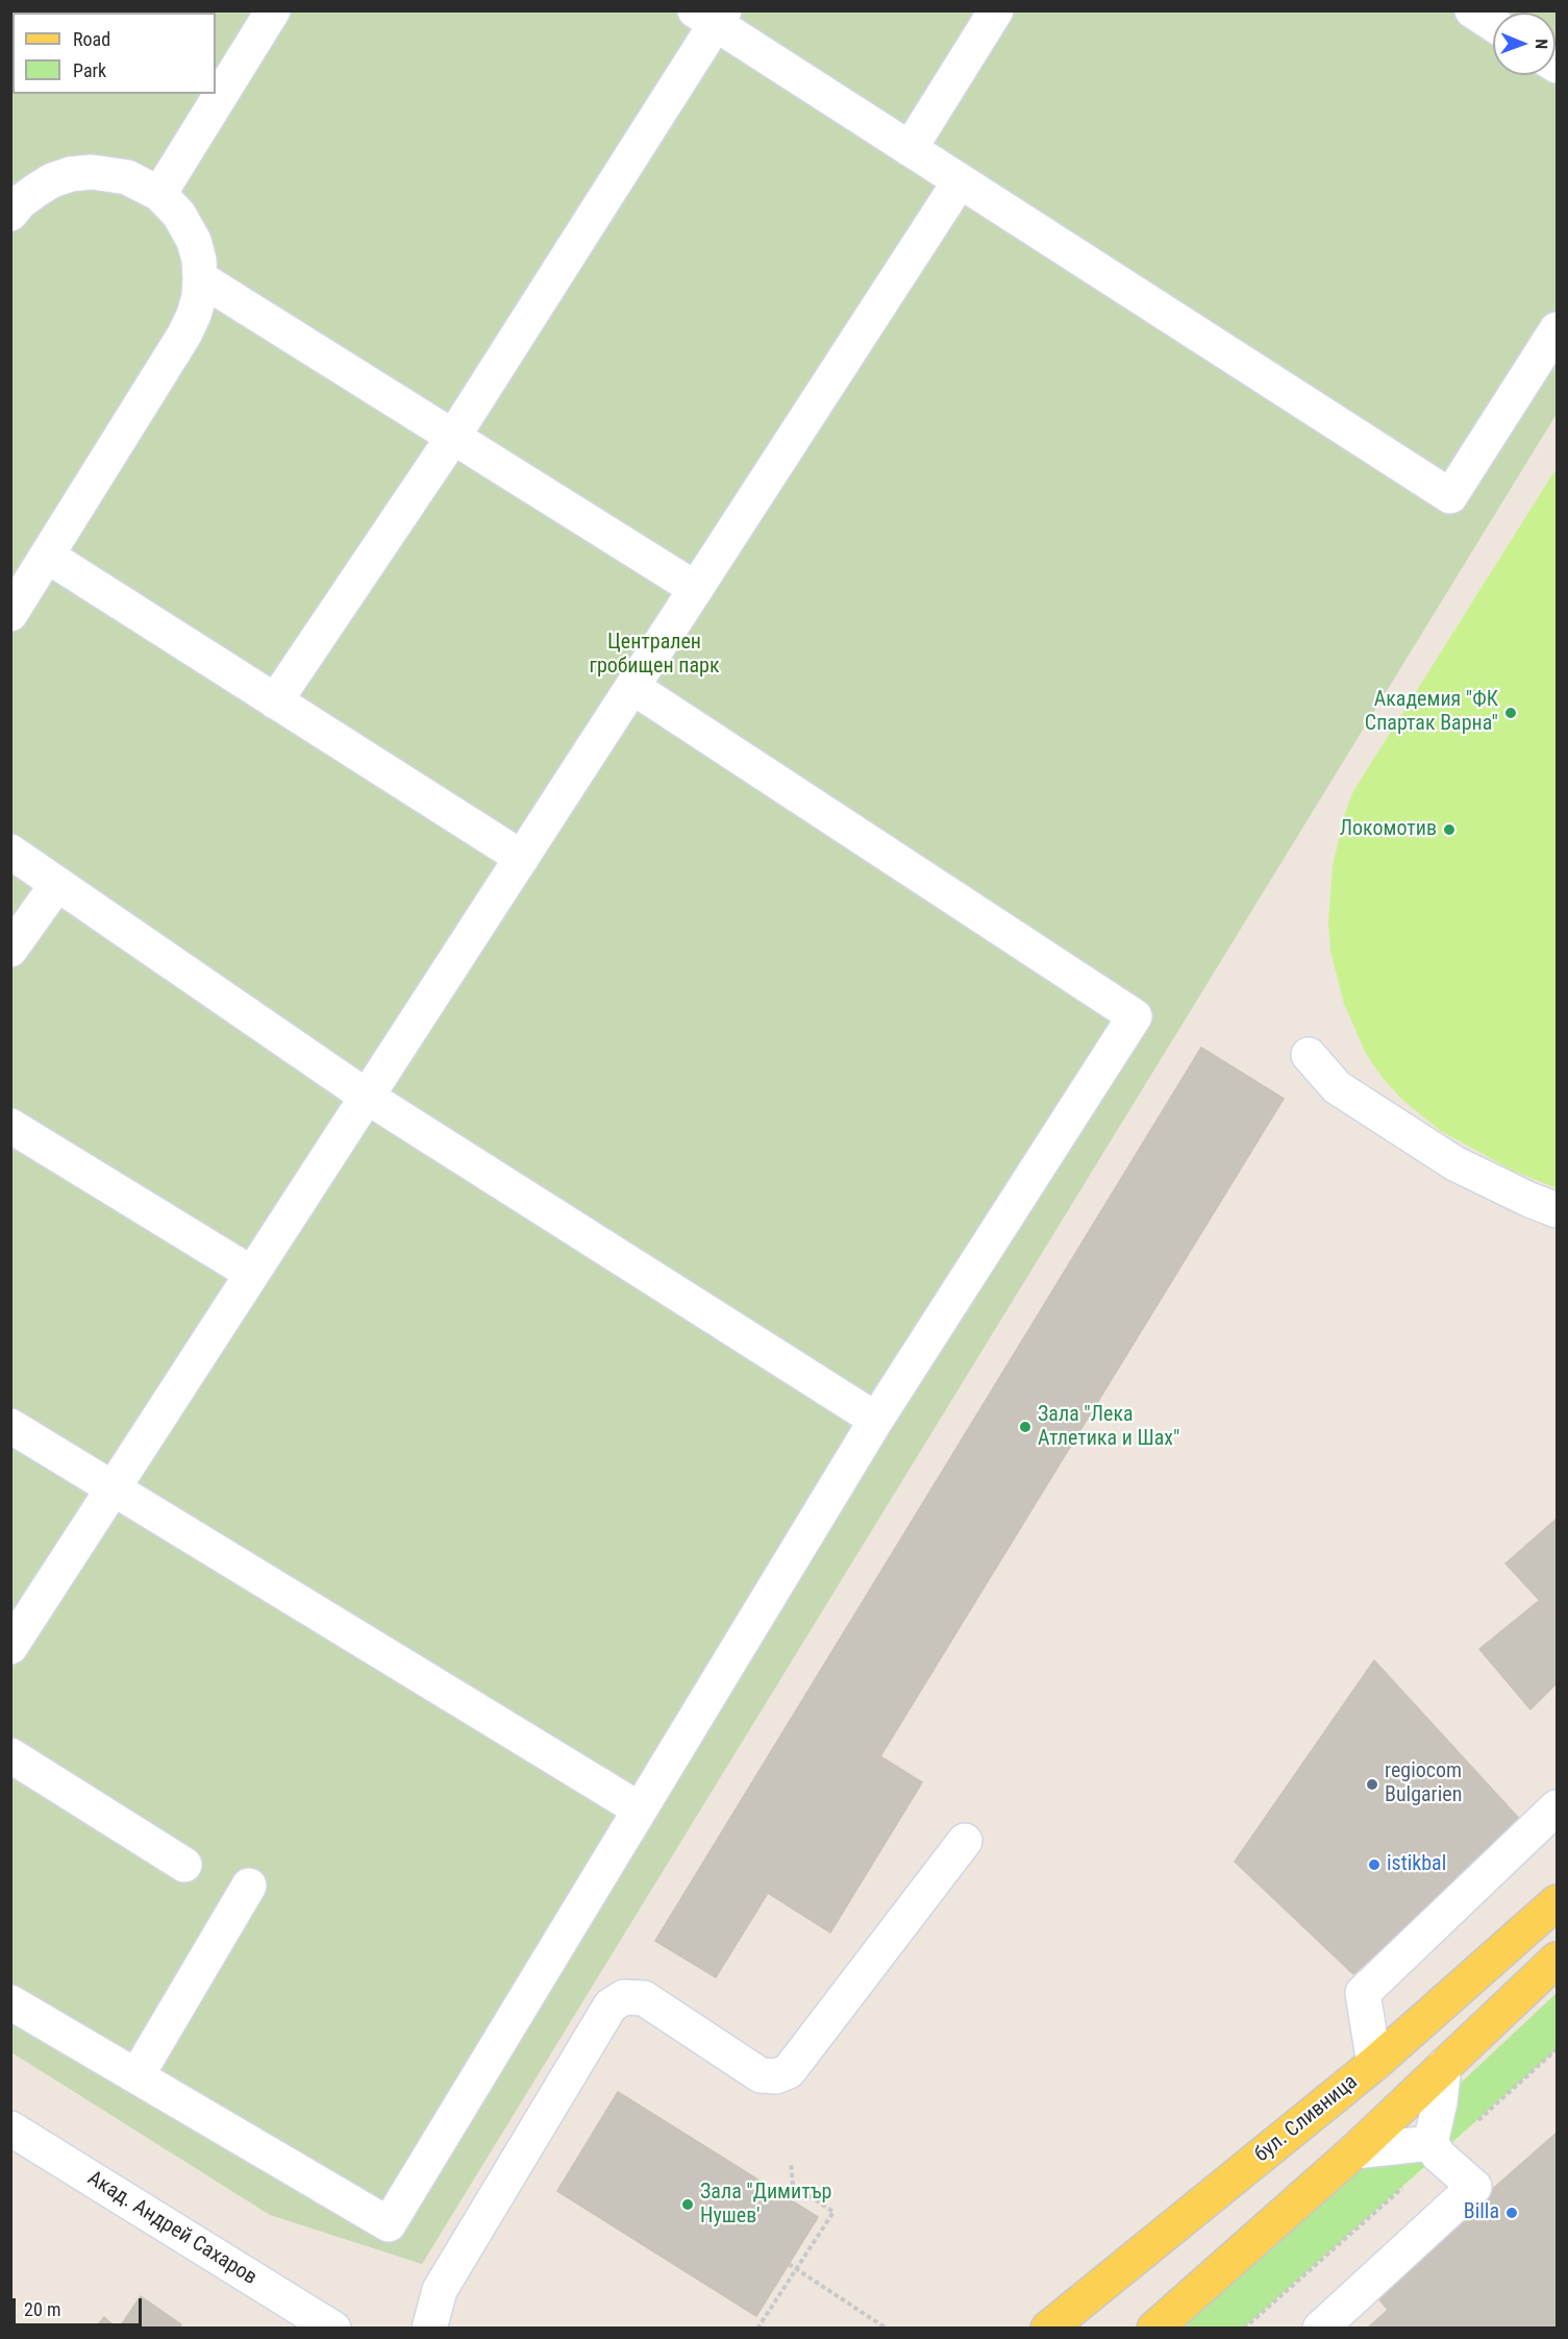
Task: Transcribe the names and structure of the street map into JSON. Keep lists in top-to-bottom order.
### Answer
{
  "streets": {
    "main road": ["бул. Сливница"],
    "street": ["Акад. Андрей Сахаров"]
  },
  "parks": ["Централен гробищен парк"],
  "places": [
    "Академия \"ФК Спартак Варна\"",
    "Локомотив",
    "Зала \"Лека Атлетика и Шах\"",
    "regiocom Bulgarien",
    "istikbal",
    "Зала \"Димитър Нушев'",
    "Billa"
  ],
  "legend": ["Road", "Park"],
  "scale_bar": "20 m",
  "north": "right"
}
